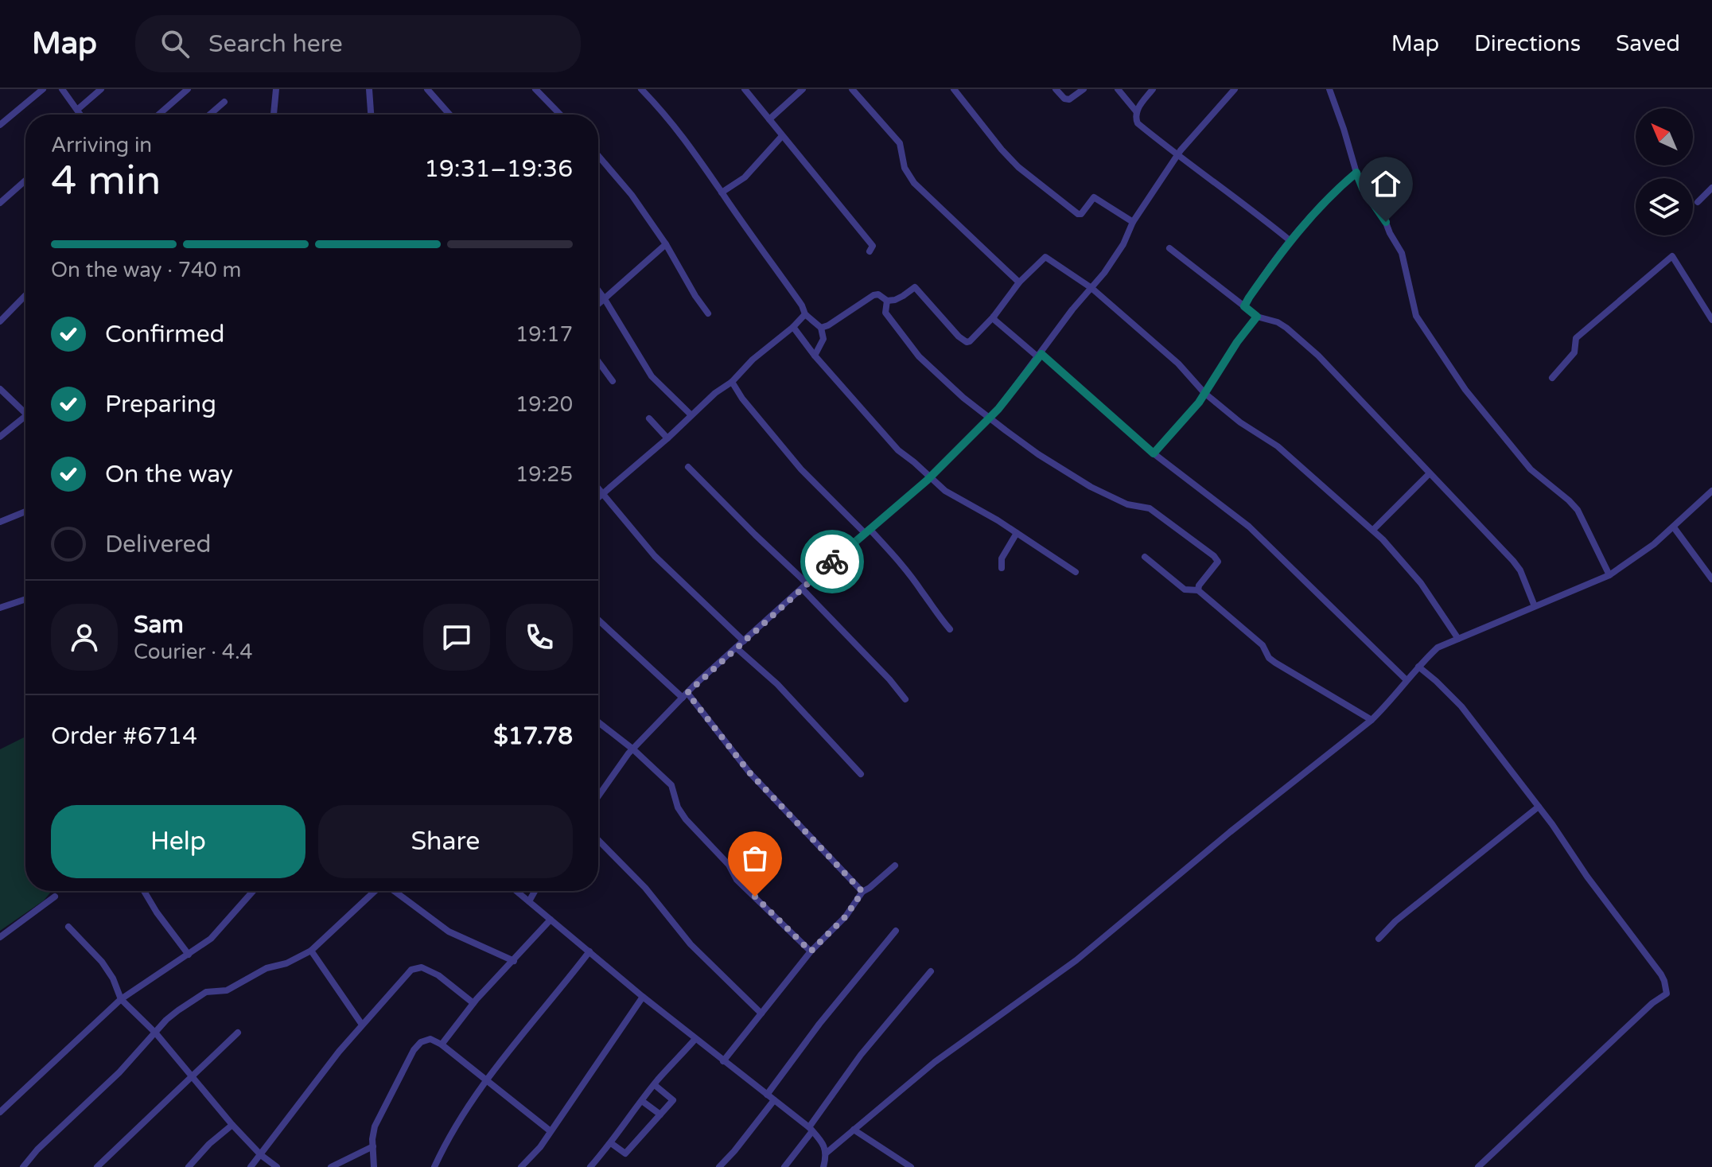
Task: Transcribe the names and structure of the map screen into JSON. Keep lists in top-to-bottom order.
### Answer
{
  "north": "top left",
  "page": {
    "header": "Map",
    "search": "Search here",
    "nav": ["Map", "Directions", "Saved"],
    "heading": ["4 min", "Arriving in", "19:31–19:36"],
    "panel": [
      "Sam",
      "Courier · 4.4",
      "Order #6714",
      "$17.78"
    ],
    "bar": "On the way · 740 m",
    "list": [
      ["Confirmed", "19:17"],
      ["Preparing", "19:20"],
      ["On the way", "19:25"],
      "Delivered"
    ],
    "buttons": ["Help", "Share"]
  }
}
